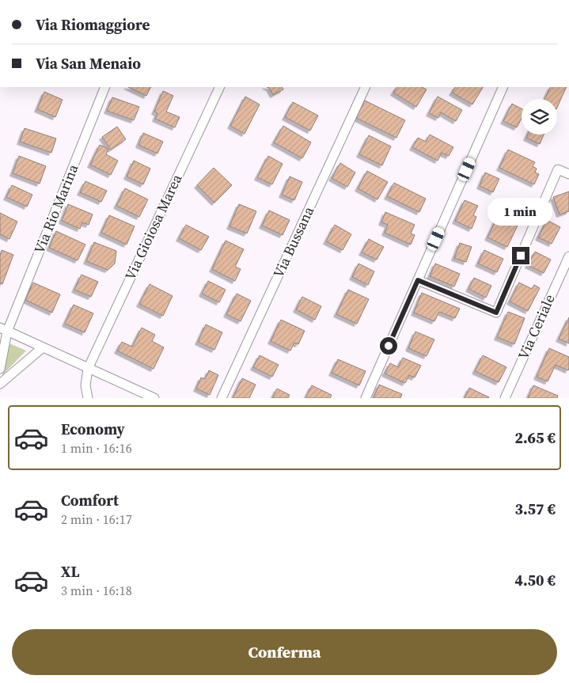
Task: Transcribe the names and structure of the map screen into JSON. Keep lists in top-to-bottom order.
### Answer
{
  "streets": {
    "street": [
      "Via Rio Marina",
      "Via Gioiosa Marea",
      "Via Bussana",
      "Via Ceriale"
    ]
  },
  "page": {
    "banner": ["Via Riomaggiore", "Via San Menaio"],
    "bubble": "1 min",
    "list": [
      {
        "name": "Economy",
        "note": "1 min · 16:16",
        "value": "2.65 €"
      },
      {
        "name": "Comfort",
        "note": "2 min · 16:17",
        "value": "3.57 €"
      },
      {
        "name": "XL",
        "note": "3 min · 16:18",
        "value": "4.50 €"
      }
    ],
    "buttons": "Conferma"
  }
}
